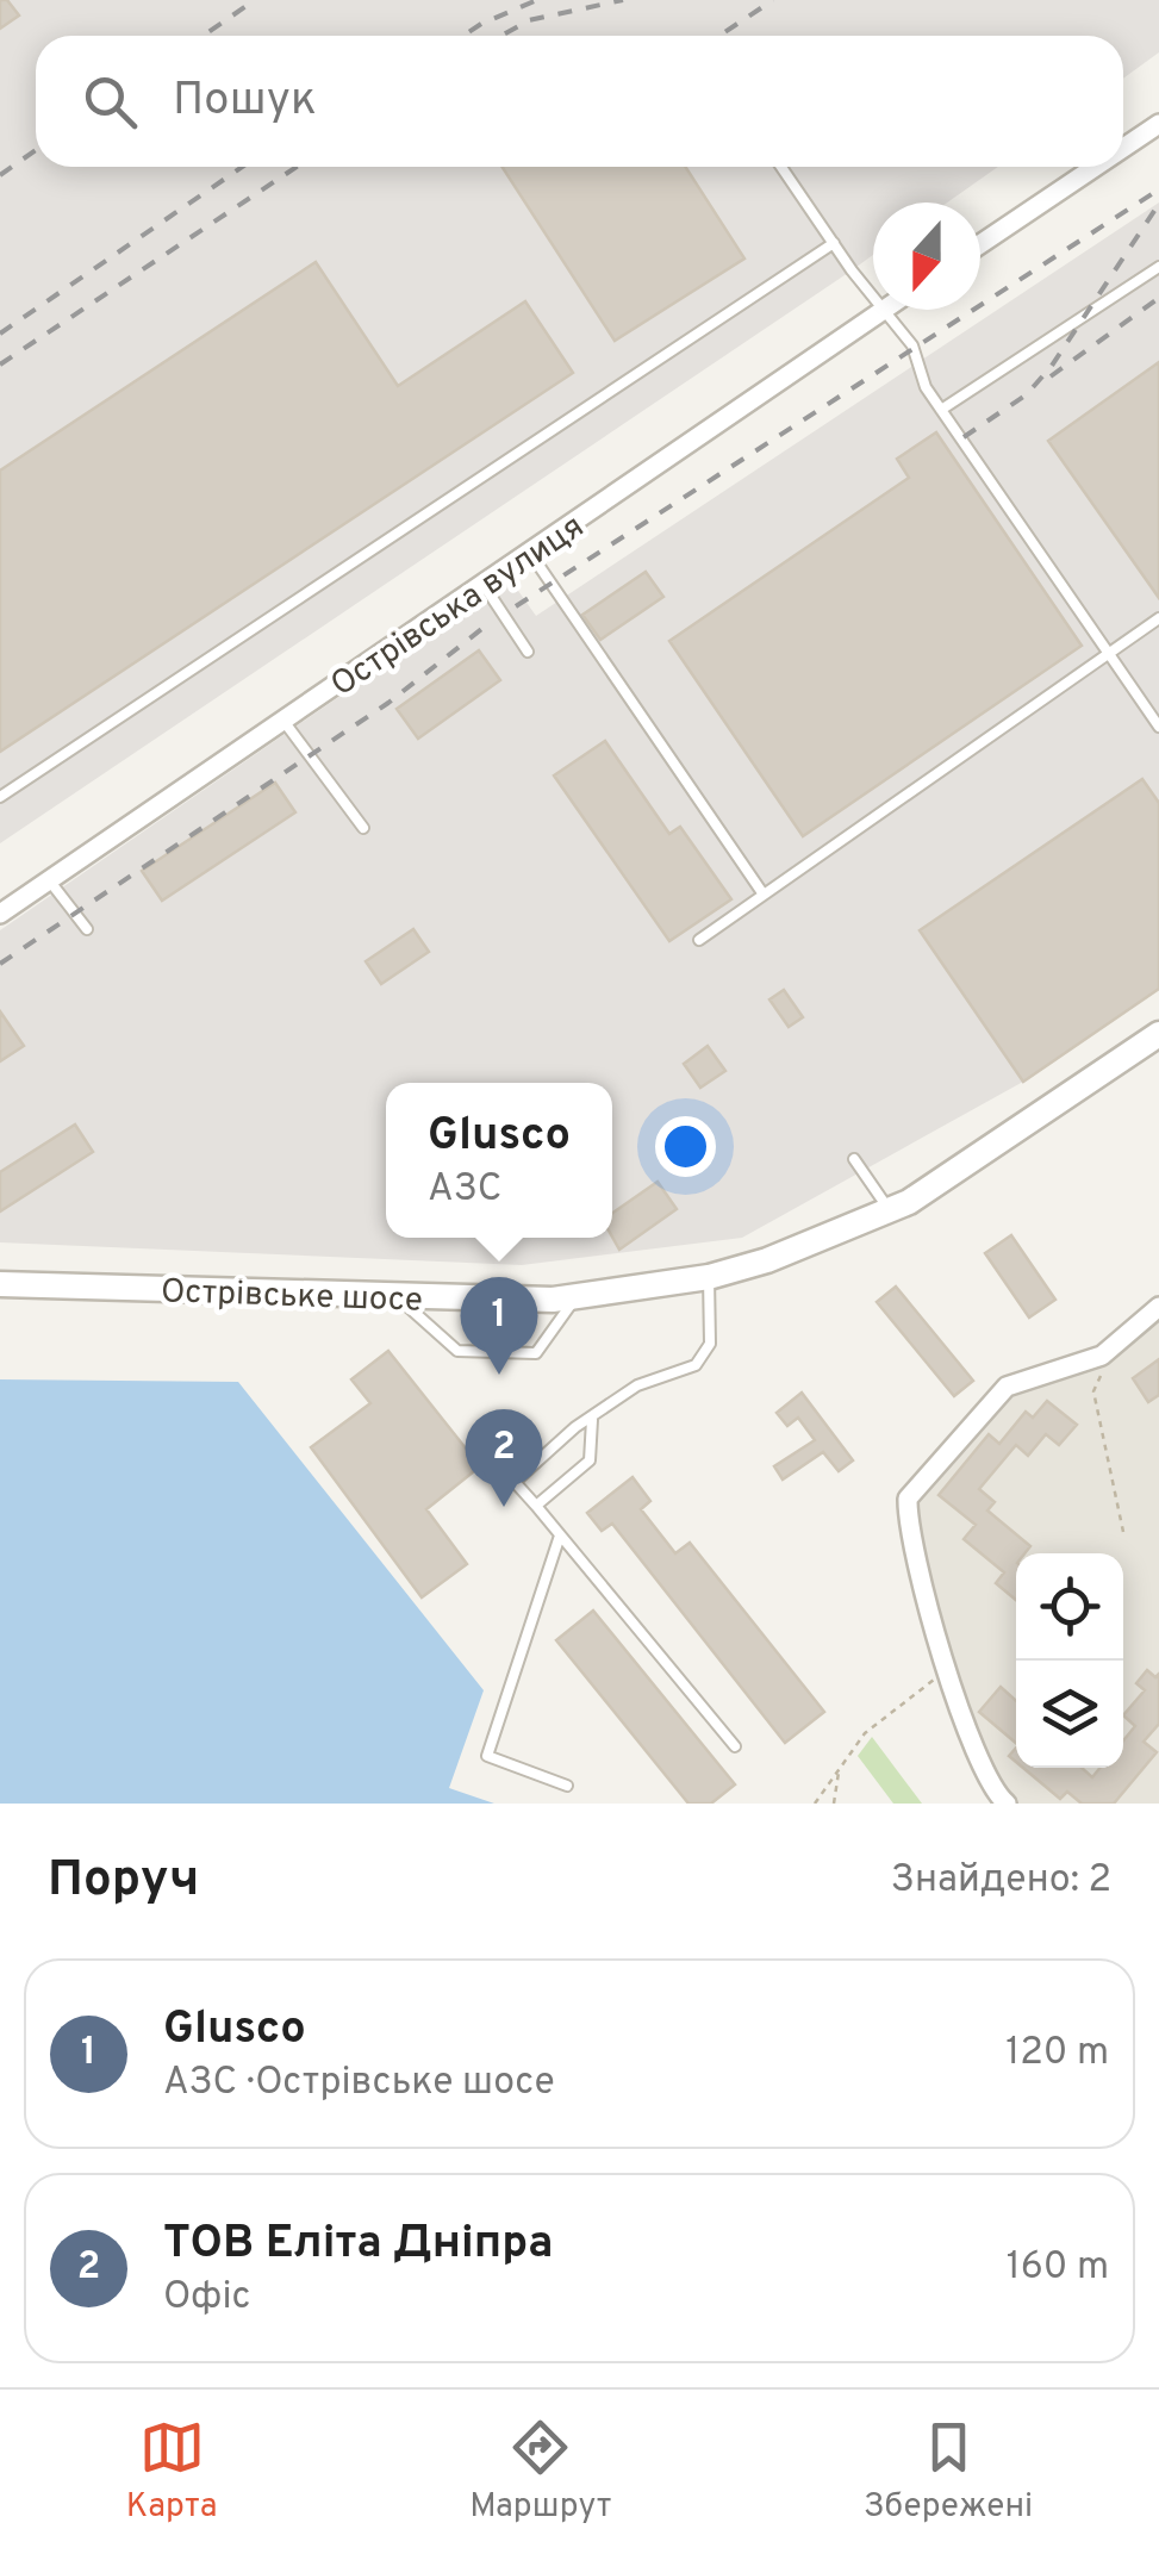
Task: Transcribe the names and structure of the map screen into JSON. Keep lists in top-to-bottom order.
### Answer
{
  "streets": {
    "street": ["Острівська вулиця", "Острівське шосе"]
  },
  "north": "bottom",
  "page": {
    "search": "Пошук",
    "popup": ["Glusco", "АЗС"],
    "pins": ["1", "2"],
    "heading": ["Поруч", "Знайдено: 2"],
    "list": [
      {
        "mark": "1",
        "name": "Glusco",
        "note": "АЗС · Острівське шосе",
        "value": "120 m"
      },
      {
        "mark": "2",
        "name": "ТОВ Еліта Дніпра",
        "note": "Офіс",
        "value": "160 m"
      }
    ],
    "nav": ["Карта", "Маршрут", "Збережені"]
  }
}
